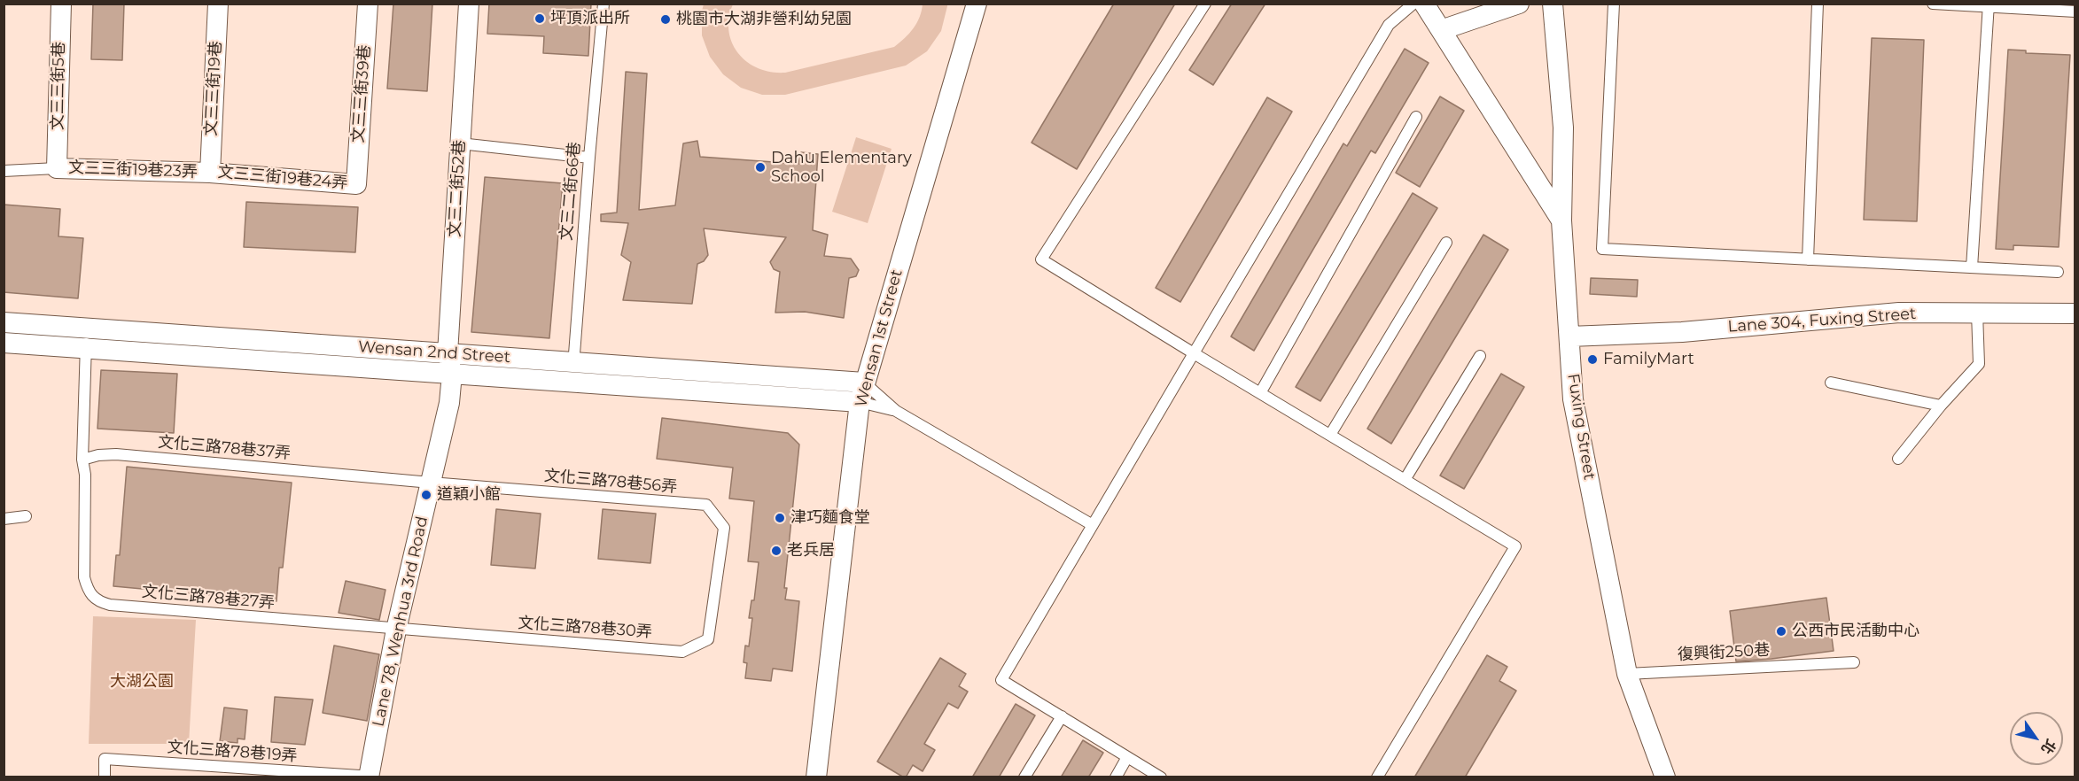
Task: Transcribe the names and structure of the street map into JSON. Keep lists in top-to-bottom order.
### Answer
{
  "streets": {
    "street": [
      "文三三街5巷",
      "文三三街19巷",
      "文三三街39巷",
      "文三三街19巷23弄",
      "文三三街19巷24弄",
      "文三二街52巷",
      "Lane 304, Fuxing Street",
      "Wensan 1st Street",
      "Wensan 2nd Street",
      "Fuxing Street",
      "Lane 78, Wenhua 3rd Road"
    ],
    "lane": [
      "文三二街66巷",
      "文化三路78巷37弄",
      "文化三路78巷56弄",
      "文化三路78巷27弄",
      "文化三路78巷30弄",
      "復興街250巷",
      "文化三路78巷19弄"
    ]
  },
  "crossings": [
    ["文三三街5巷", "文三三街19巷23弄"],
    ["文三三街19巷", "文三三街19巷23弄"],
    ["文三三街19巷", "文三三街19巷24弄"],
    ["文三三街39巷", "文三三街19巷24弄"],
    ["文三三街19巷23弄", "文三三街19巷24弄"],
    ["文三二街52巷", "Wensan 2nd Street"],
    ["文三二街52巷", "Lane 78, Wenhua 3rd Road"],
    ["文三二街66巷", "Wensan 2nd Street"],
    ["Lane 304, Fuxing Street", "Fuxing Street"],
    ["Wensan 1st Street", "Wensan 2nd Street"],
    ["Wensan 2nd Street", "Lane 78, Wenhua 3rd Road"],
    ["Fuxing Street", "復興街250巷"],
    ["文化三路78巷37弄", "文化三路78巷56弄"],
    ["文化三路78巷37弄", "文化三路78巷27弄"],
    ["文化三路78巷37弄", "Lane 78, Wenhua 3rd Road"],
    ["文化三路78巷56弄", "Lane 78, Wenhua 3rd Road"],
    ["文化三路78巷56弄", "文化三路78巷30弄"],
    ["文化三路78巷27弄", "Lane 78, Wenhua 3rd Road"],
    ["文化三路78巷27弄", "文化三路78巷30弄"],
    ["Lane 78, Wenhua 3rd Road", "文化三路78巷30弄"],
    ["Lane 78, Wenhua 3rd Road", "文化三路78巷19弄"]
  ],
  "parks": ["大湖公園"],
  "places": [
    "坪頂派出所",
    "桃園市大湖非營利幼兒園",
    "Dahu Elementary School",
    "FamilyMart",
    "道穎小館",
    "津巧麵食堂",
    "老兵居",
    "公西市民活動中心"
  ],
  "north": "bottom right"
}
